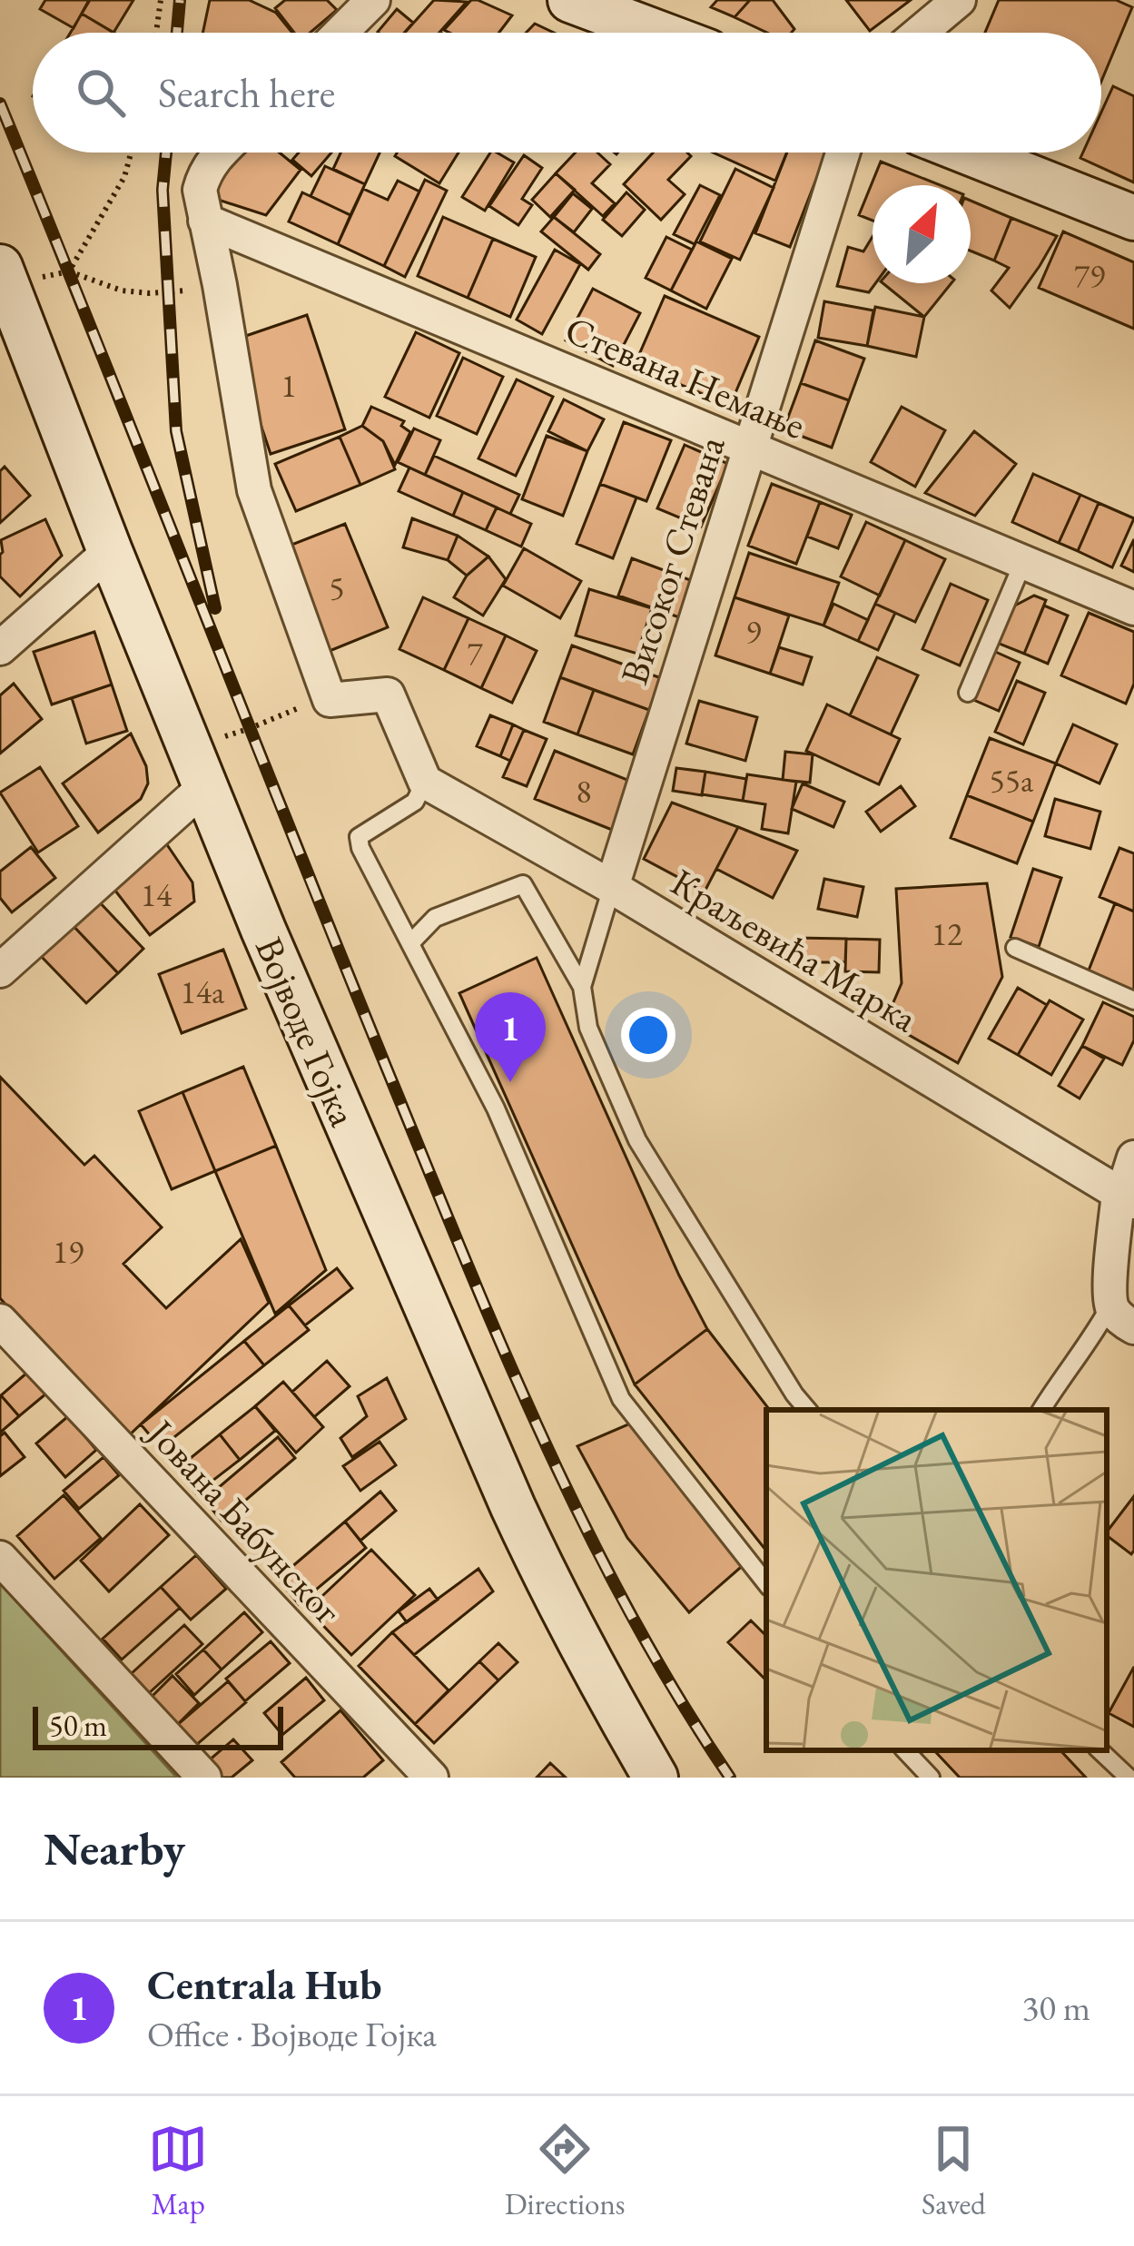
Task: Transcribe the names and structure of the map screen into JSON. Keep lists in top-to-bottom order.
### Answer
{
  "streets": {
    "street": [
      "Стевана Немање",
      "Високог Стевана",
      "Краљевића Марка",
      "Војводе Гојка",
      "Јована Бабунског"
    ]
  },
  "crossings": [
    ["Стевана Немање", "Високог Стевана"],
    ["Високог Стевана", "Краљевића Марка"]
  ],
  "house_numbers": [
    "79",
    "1",
    "5",
    "9",
    "7",
    "55a",
    "8",
    "14",
    "12",
    "14a",
    "19"
  ],
  "scale_bar": "50 m",
  "north": "top right",
  "page": {
    "search": "Search here",
    "pins": "1",
    "scale": "50 m",
    "heading": "Nearby",
    "list": [
      {
        "mark": "1",
        "name": "Centrala Hub",
        "note": "Office · Војводе Гојка",
        "value": "30 m"
      }
    ],
    "nav": ["Map", "Directions", "Saved"]
  }
}
